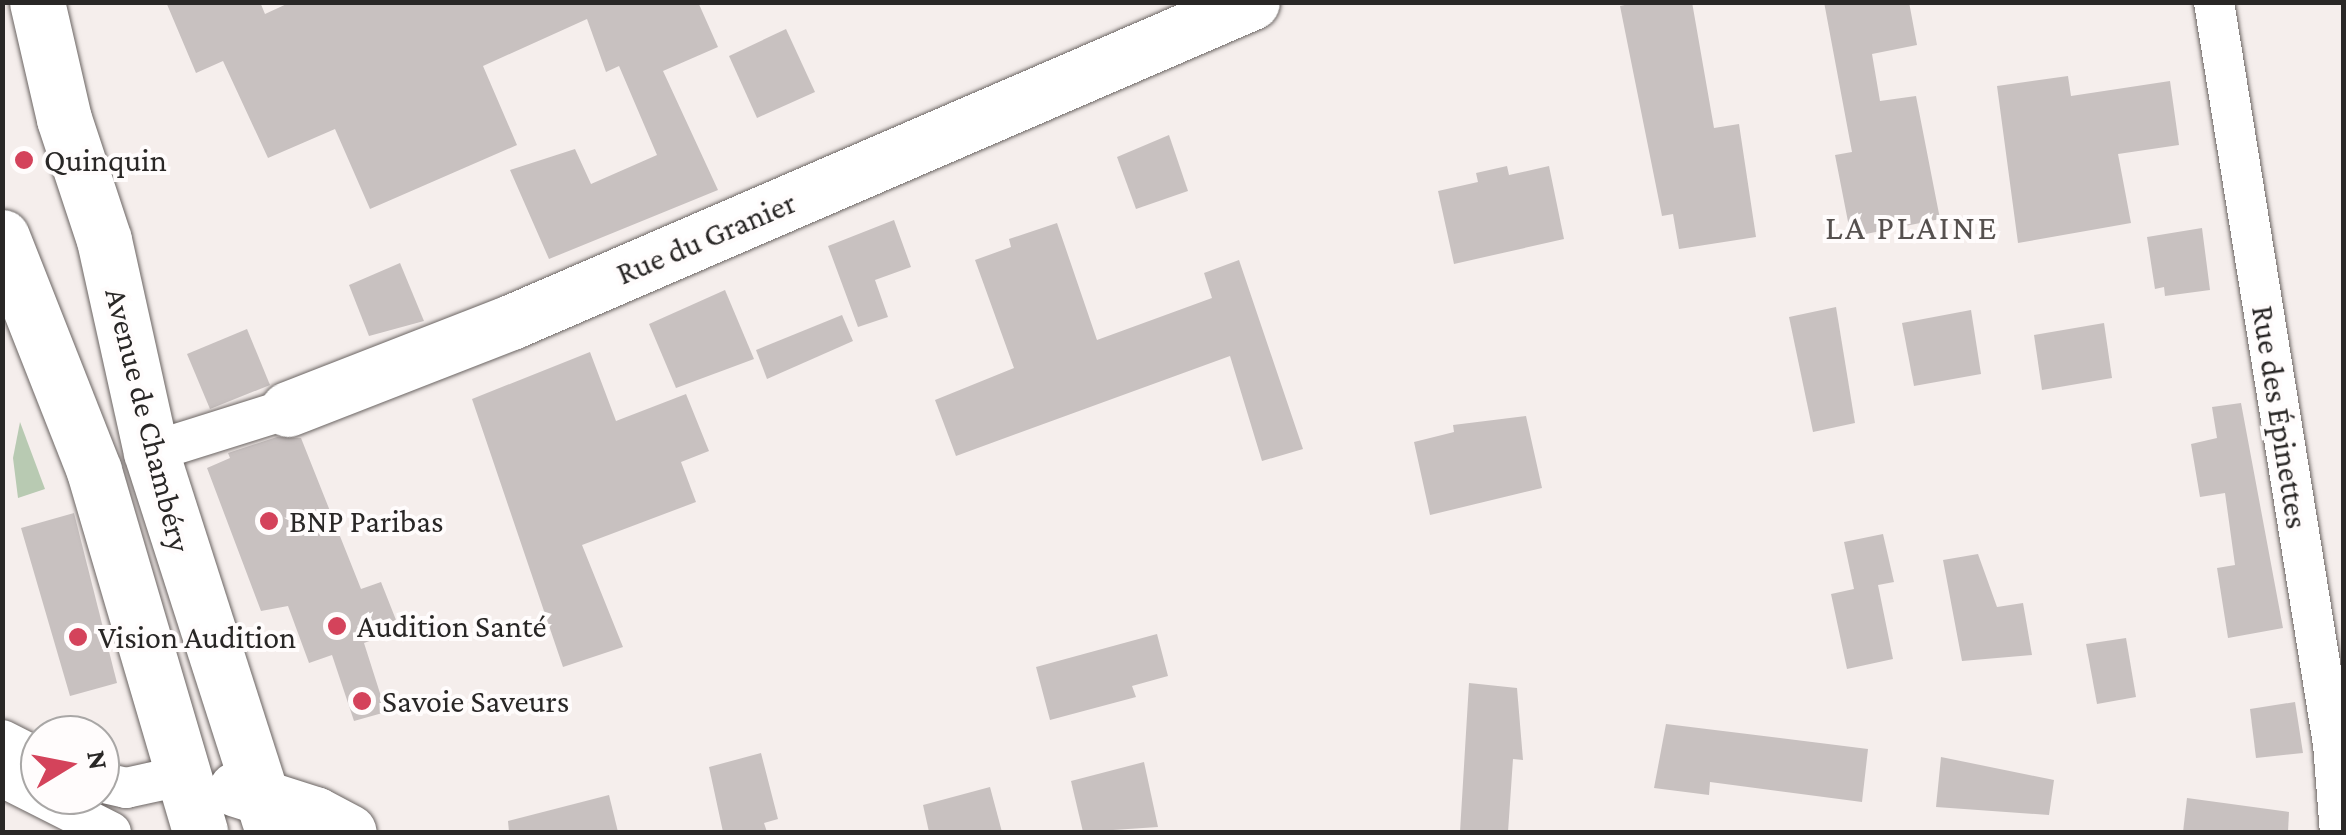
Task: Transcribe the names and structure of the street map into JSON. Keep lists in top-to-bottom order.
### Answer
{
  "streets": {
    "main road": ["Rue du Granier", "Avenue de Chambéry"],
    "street": ["Rue des Épinettes"]
  },
  "crossings": [
    ["Rue du Granier", "Avenue de Chambéry"]
  ],
  "districts": ["LA PLAINE"],
  "places": [
    "Quinquin",
    "BNP Paribas",
    "Audition Santé",
    "Vision Audition",
    "Savoie Saveurs"
  ],
  "north": "right"
}
